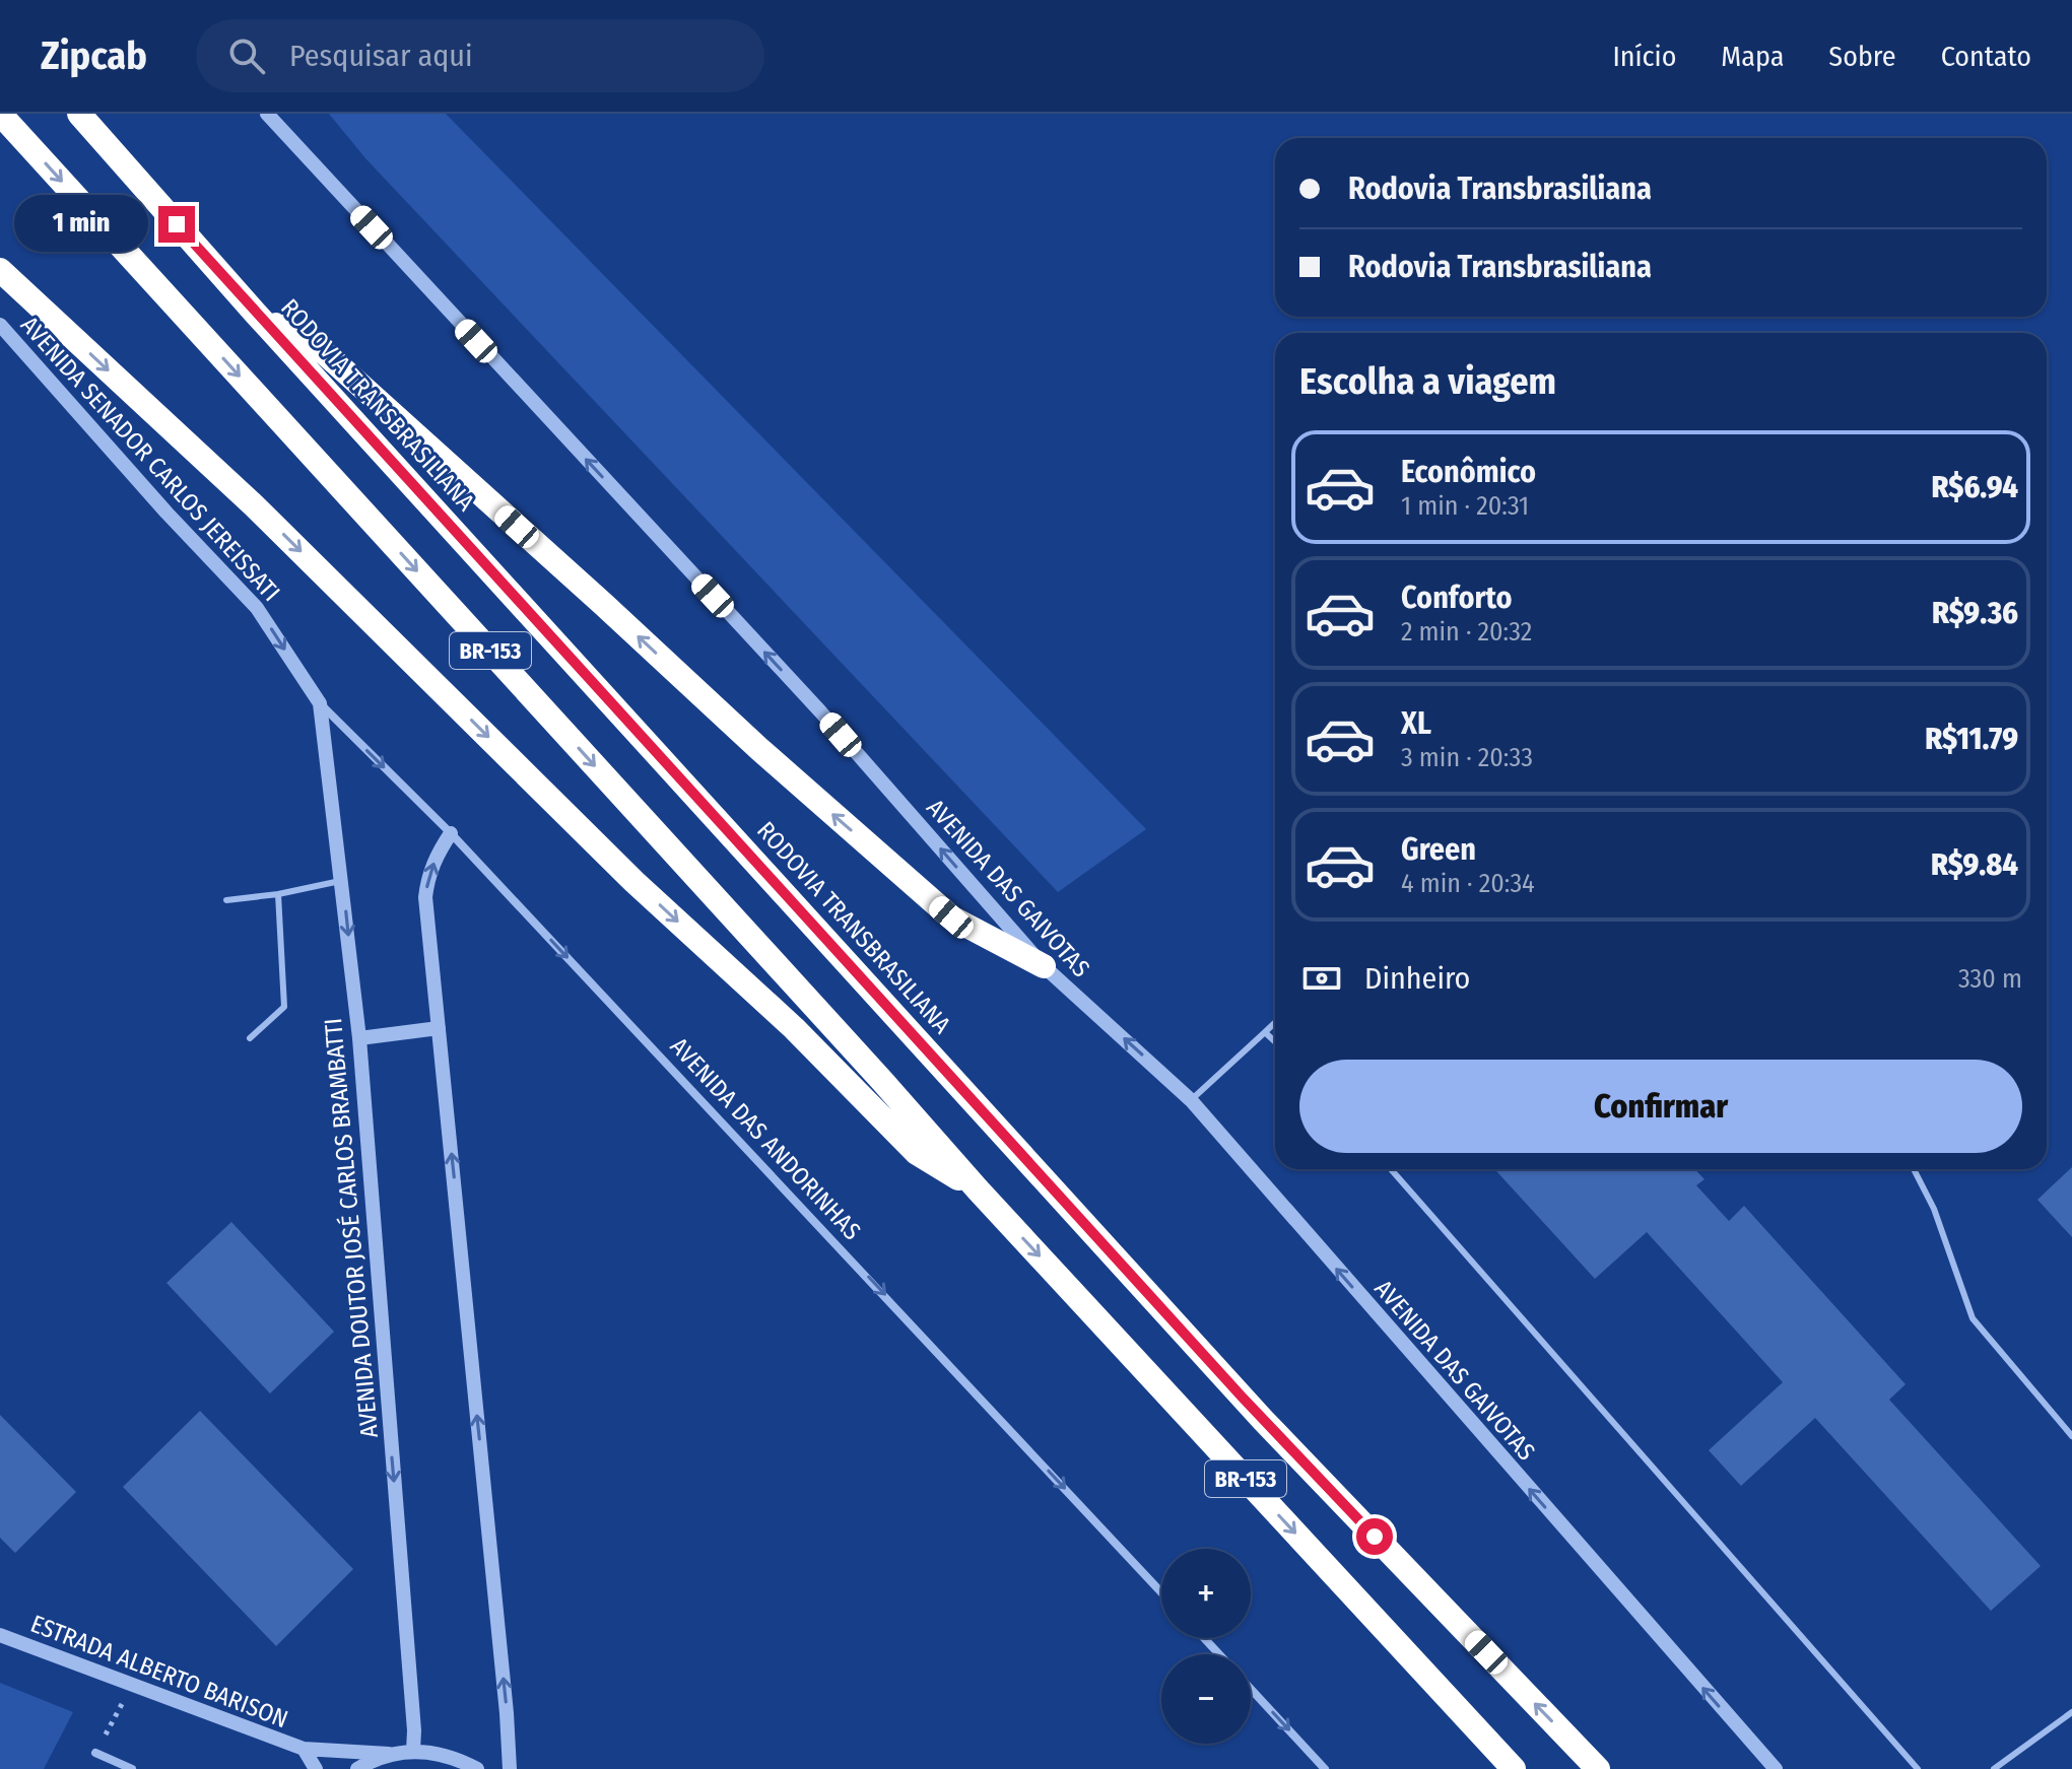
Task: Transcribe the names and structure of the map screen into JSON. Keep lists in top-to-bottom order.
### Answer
{
  "streets": {
    "highway": ["RODOVIA TRANSBRASILIANA", "BR-153"],
    "street": [
      "AVENIDA SENADOR CARLOS JEREISSATI",
      "AVENIDA DAS GAIVOTAS",
      "AVENIDA DAS ANDORINHAS",
      "AVENIDA DOUTOR JOSÉ CARLOS BRAMBATTI",
      "ESTRADA ALBERTO BARISON"
    ]
  },
  "crossings": [
    ["AVENIDA SENADOR CARLOS JEREISSATI", "AVENIDA DAS ANDORINHAS"],
    ["AVENIDA SENADOR CARLOS JEREISSATI", "AVENIDA DOUTOR JOSÉ CARLOS BRAMBATTI"],
    ["AVENIDA DAS ANDORINHAS", "AVENIDA DOUTOR JOSÉ CARLOS BRAMBATTI"]
  ],
  "one_way": ["AVENIDA SENADOR CARLOS JEREISSATI", "AVENIDA DAS GAIVOTAS", "AVENIDA DAS ANDORINHAS"],
  "page": {
    "header": "Zipcab",
    "search": "Pesquisar aqui",
    "nav": [
      "Início",
      "Mapa",
      "Sobre",
      "Contato"
    ],
    "banner": ["Rodovia Transbrasiliana", "Rodovia Transbrasiliana"],
    "bubble": "1 min",
    "heading": "Escolha a viagem",
    "list": [
      {
        "name": "Econômico",
        "note": "1 min · 20:31",
        "value": "R$6.94"
      },
      {
        "name": "Conforto",
        "note": "2 min · 20:32",
        "value": "R$9.36"
      },
      {
        "name": "XL",
        "note": "3 min · 20:33",
        "value": "R$11.79"
      },
      {
        "name": "Green",
        "note": "4 min · 20:34",
        "value": "R$9.84"
      }
    ],
    "pay": ["Dinheiro", "330 m"],
    "buttons": "Confirmar",
    "map_buttons": ["+", "−"]
  }
}
